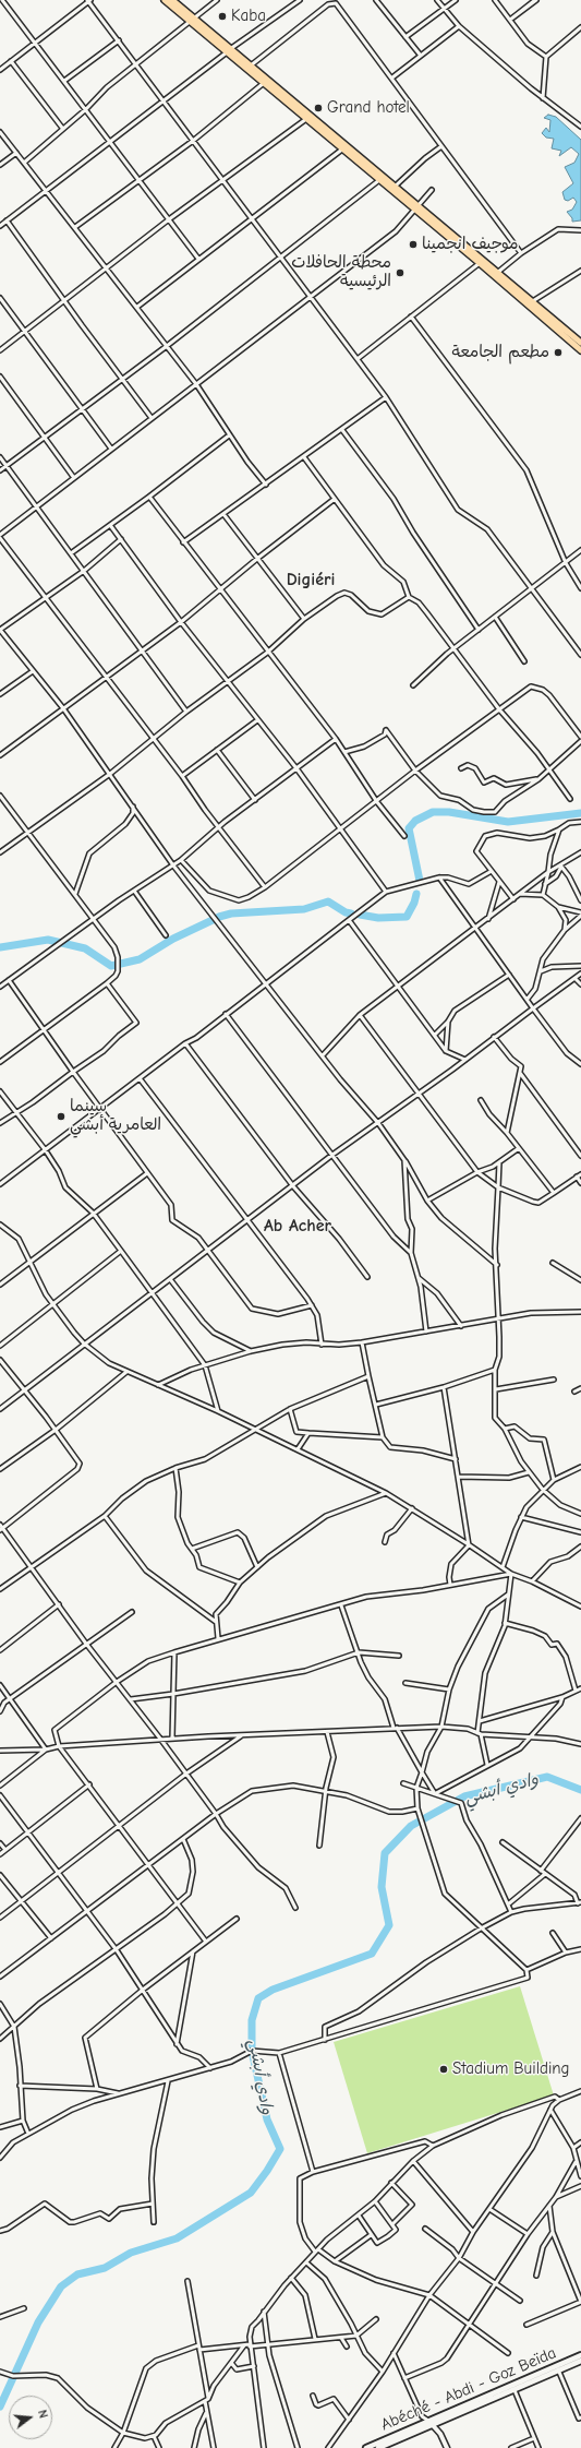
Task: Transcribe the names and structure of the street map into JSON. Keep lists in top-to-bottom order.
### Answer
{
  "streets": {
    "main road": ["Abéché - Abdi - Goz Beïda"]
  },
  "districts": ["Digiéri", "Ab Acher"],
  "water": ["وادي أبشي"],
  "places": [
    "Kaba",
    "Grand hotel",
    "موجيف انجمينا",
    "محطة الحافلات الرئيسية",
    "مطعم الجامعة",
    "سينما العامرية أبشي",
    "Stadium Building"
  ],
  "north": "right"
}
